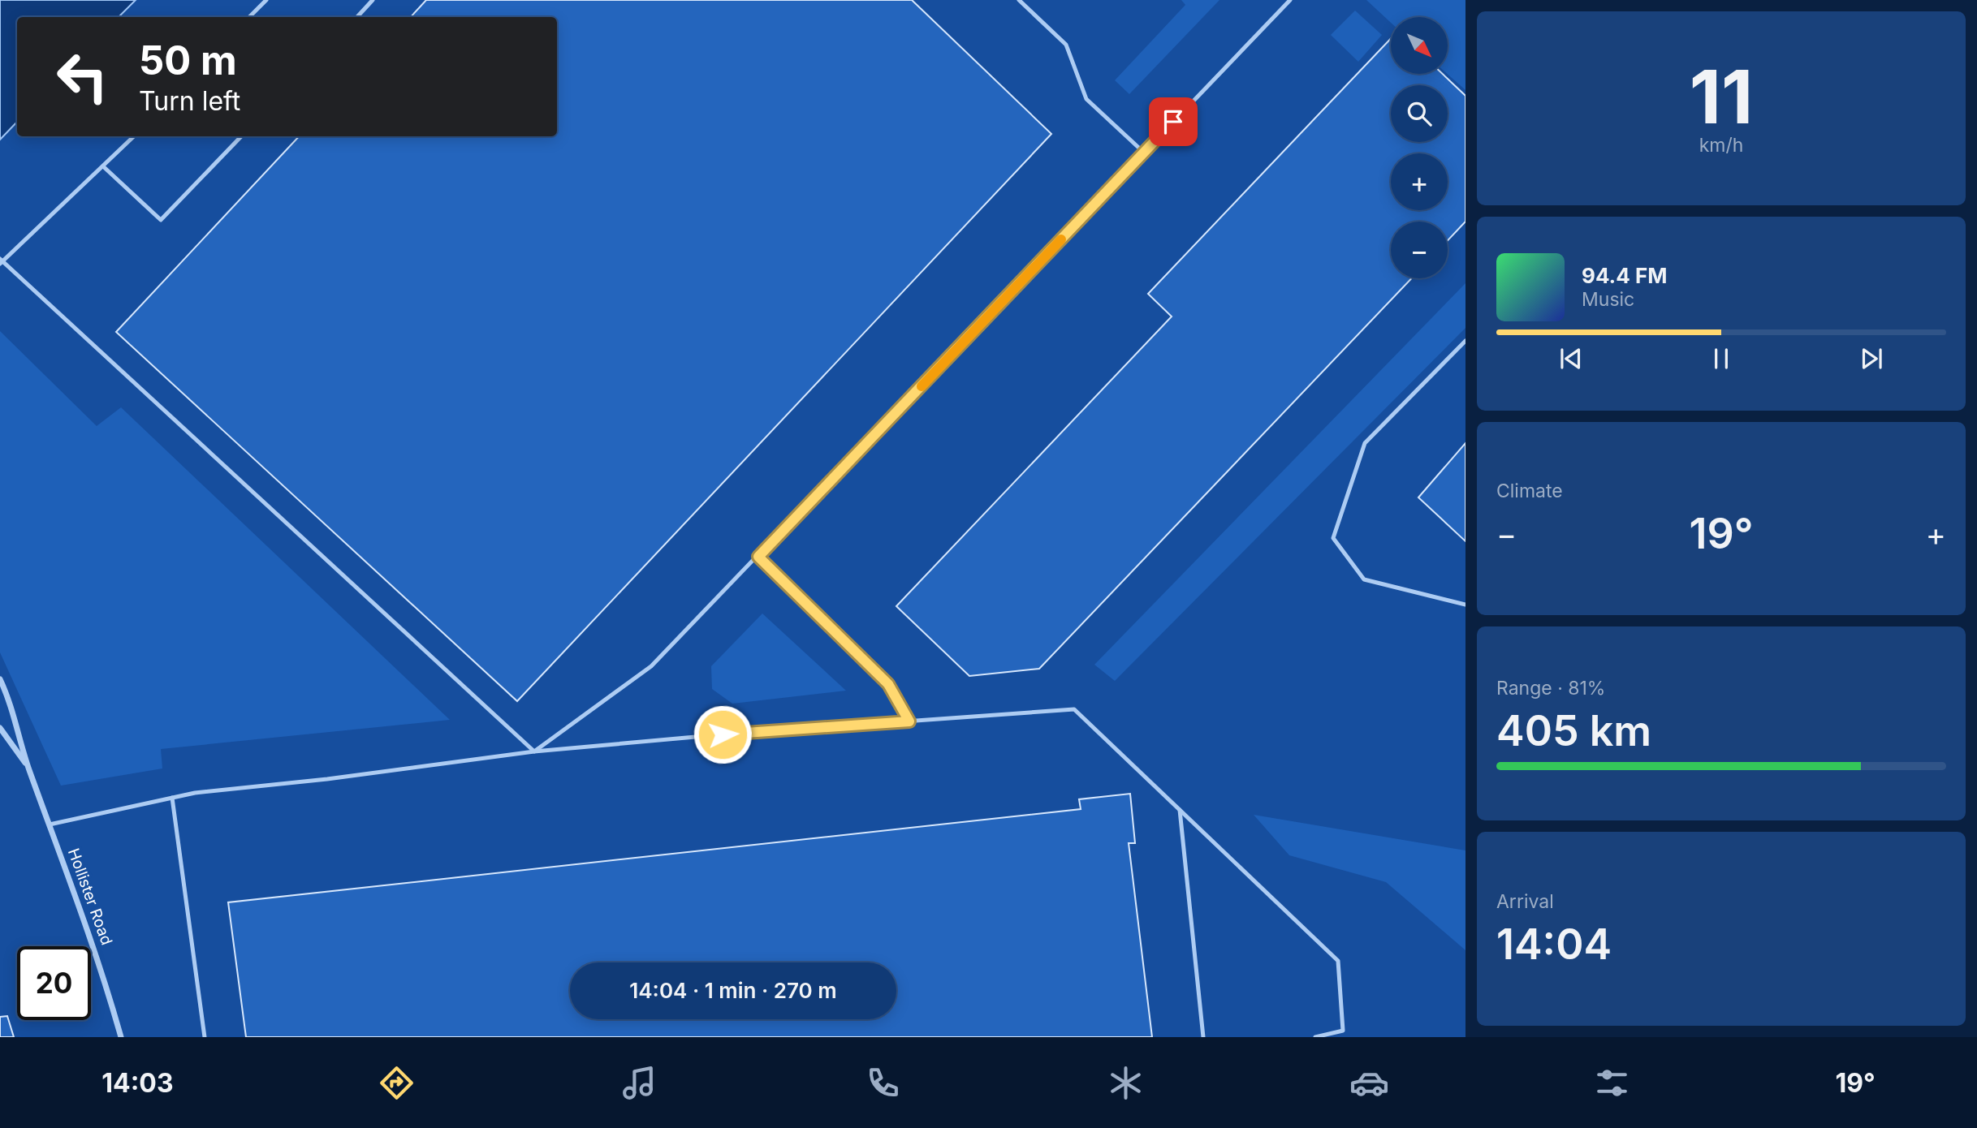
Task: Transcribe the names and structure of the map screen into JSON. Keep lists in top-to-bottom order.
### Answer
{
  "streets": {
    "street": ["Hollister Road"]
  },
  "north": "bottom right",
  "page": {
    "tile": [
      ["11", "km/h"],
      "Climate",
      ["Range · 81%", "405 km"],
      ["Arrival", "14:04"]
    ],
    "map_buttons": ["+", "−"],
    "turn": ["50 m", "Turn left"],
    "song": ["94.4 FM", "Music"],
    "heat": ["−", "19°", "+"],
    "limit": "20",
    "trip": "14:04 · 1 min · 270 m",
    "tabs": ["14:03", "19°"]
  }
}
